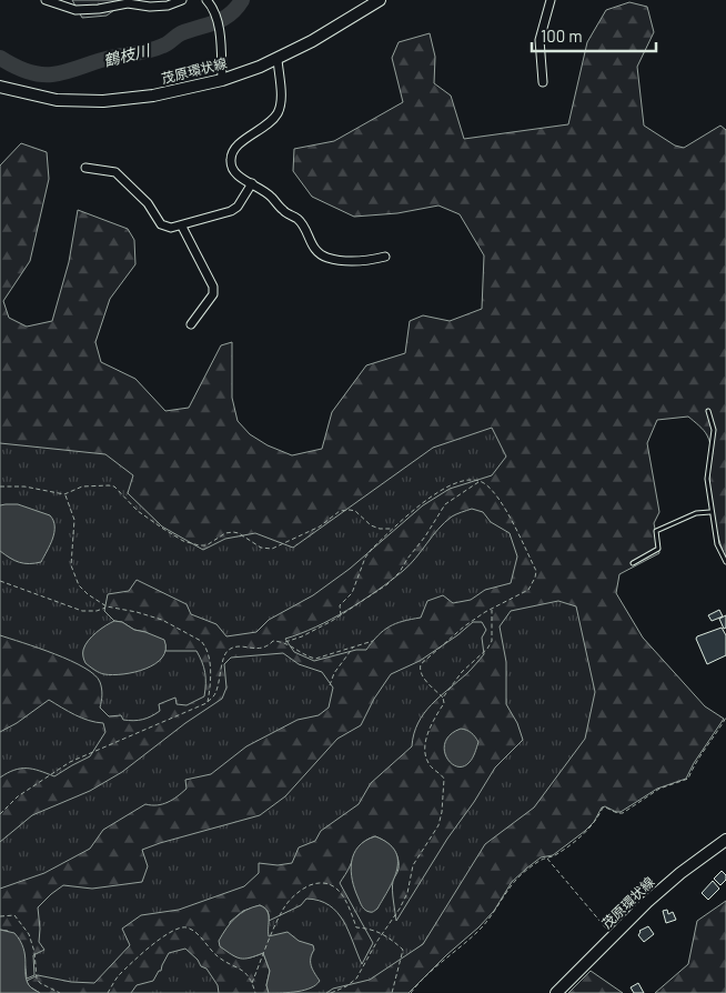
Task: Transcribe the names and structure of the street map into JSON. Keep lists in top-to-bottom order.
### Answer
{
  "streets": {
    "main road": ["茂原環状線"]
  },
  "water": ["鶴枝川"],
  "scale_bar": "100 m"
}
